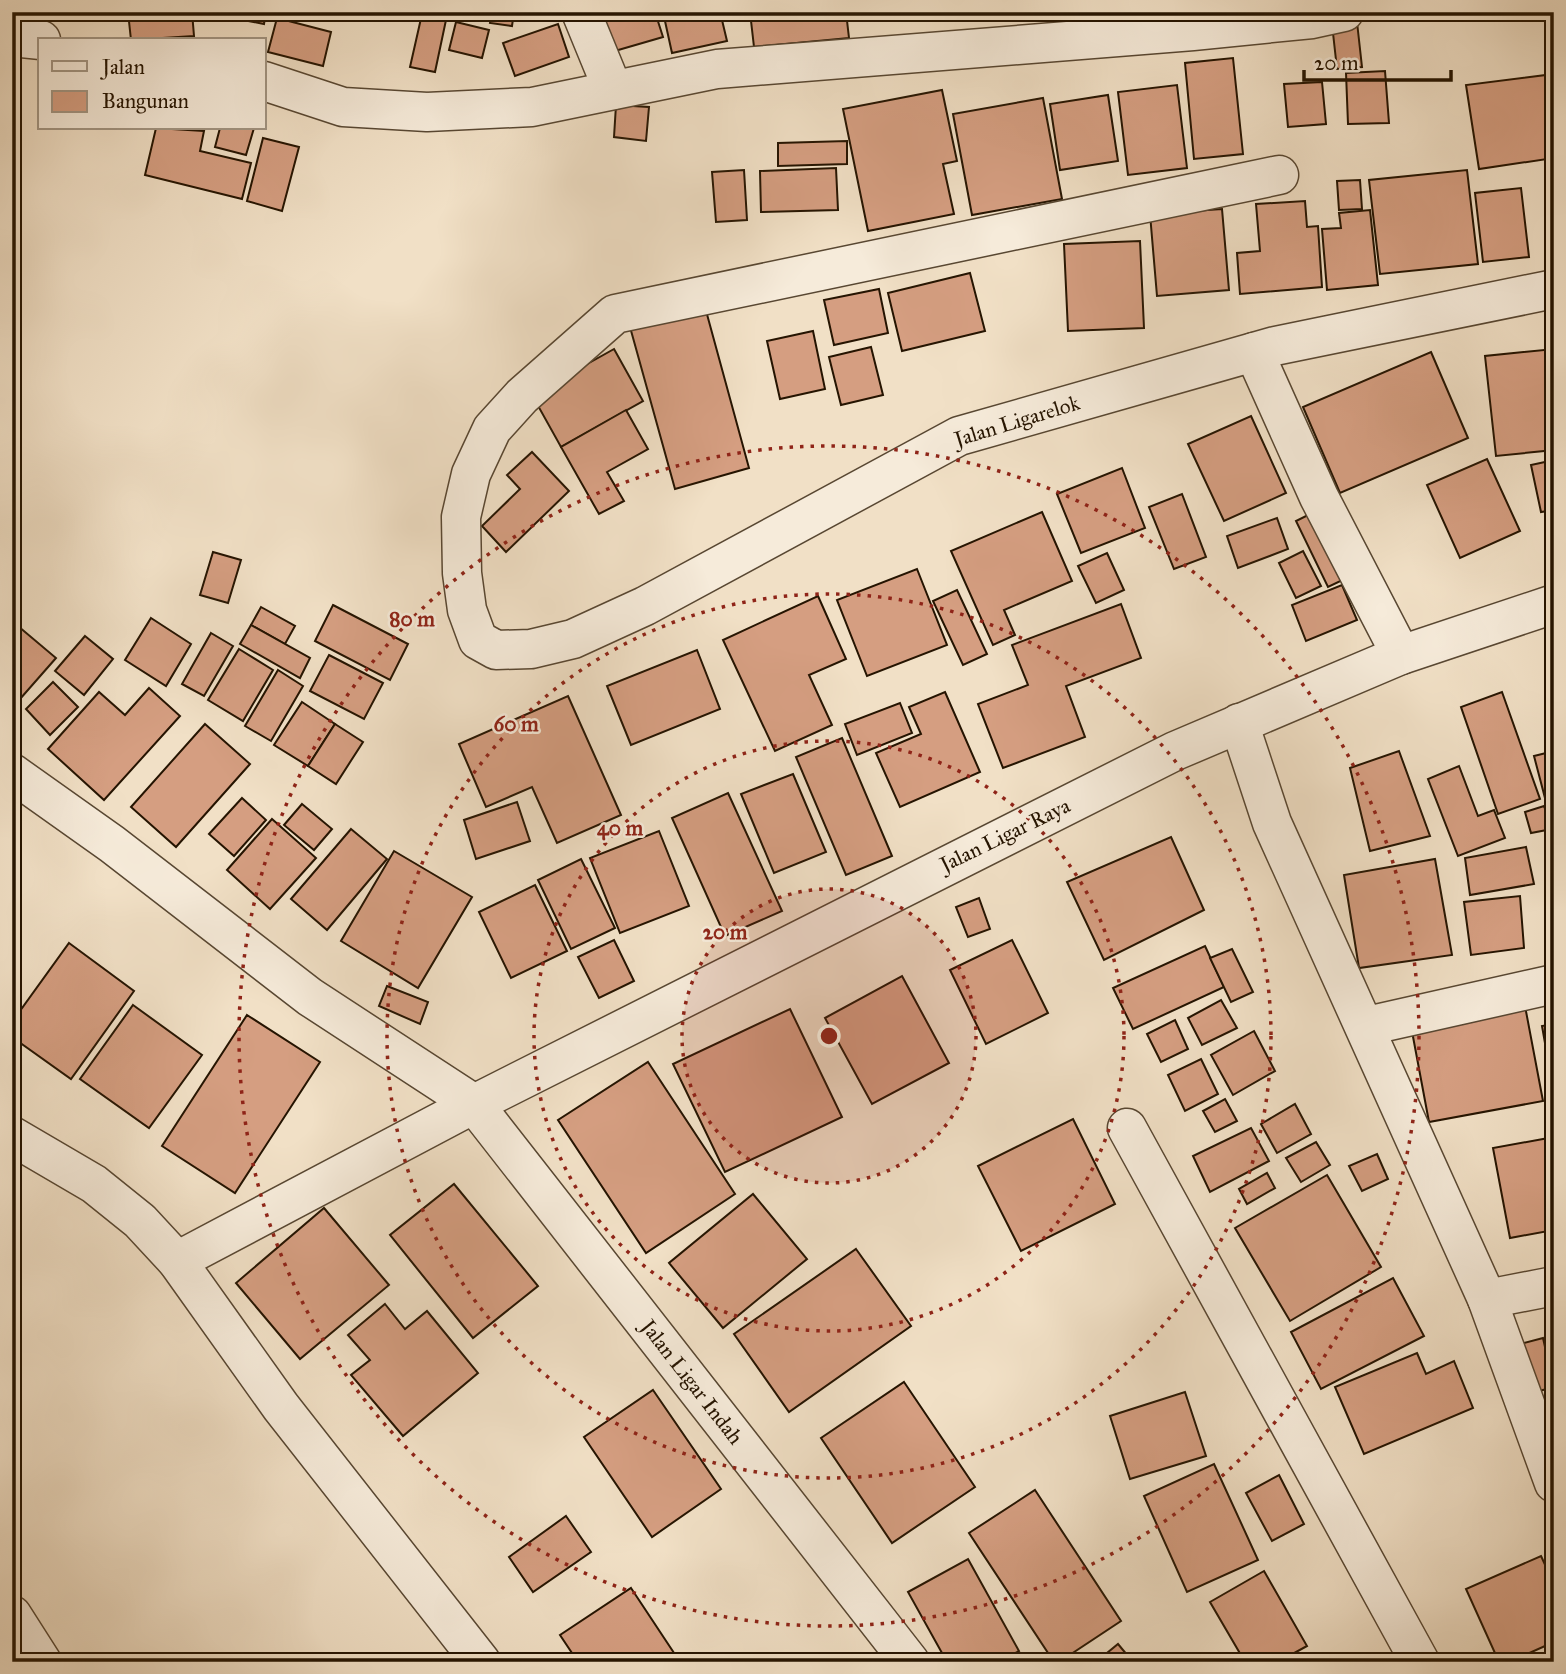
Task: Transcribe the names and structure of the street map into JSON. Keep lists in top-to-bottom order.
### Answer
{
  "streets": {
    "street": ["Jalan Ligarelok", "Jalan Ligar Raya", "Jalan Ligar Indah"]
  },
  "crossings": [
    ["Jalan Ligar Raya", "Jalan Ligar Indah"]
  ],
  "legend": ["Jalan", "Bangunan"],
  "scale_bar": "20 m",
  "rings": [
    "80 m",
    "60 m",
    "40 m",
    "20 m"
  ]
}
